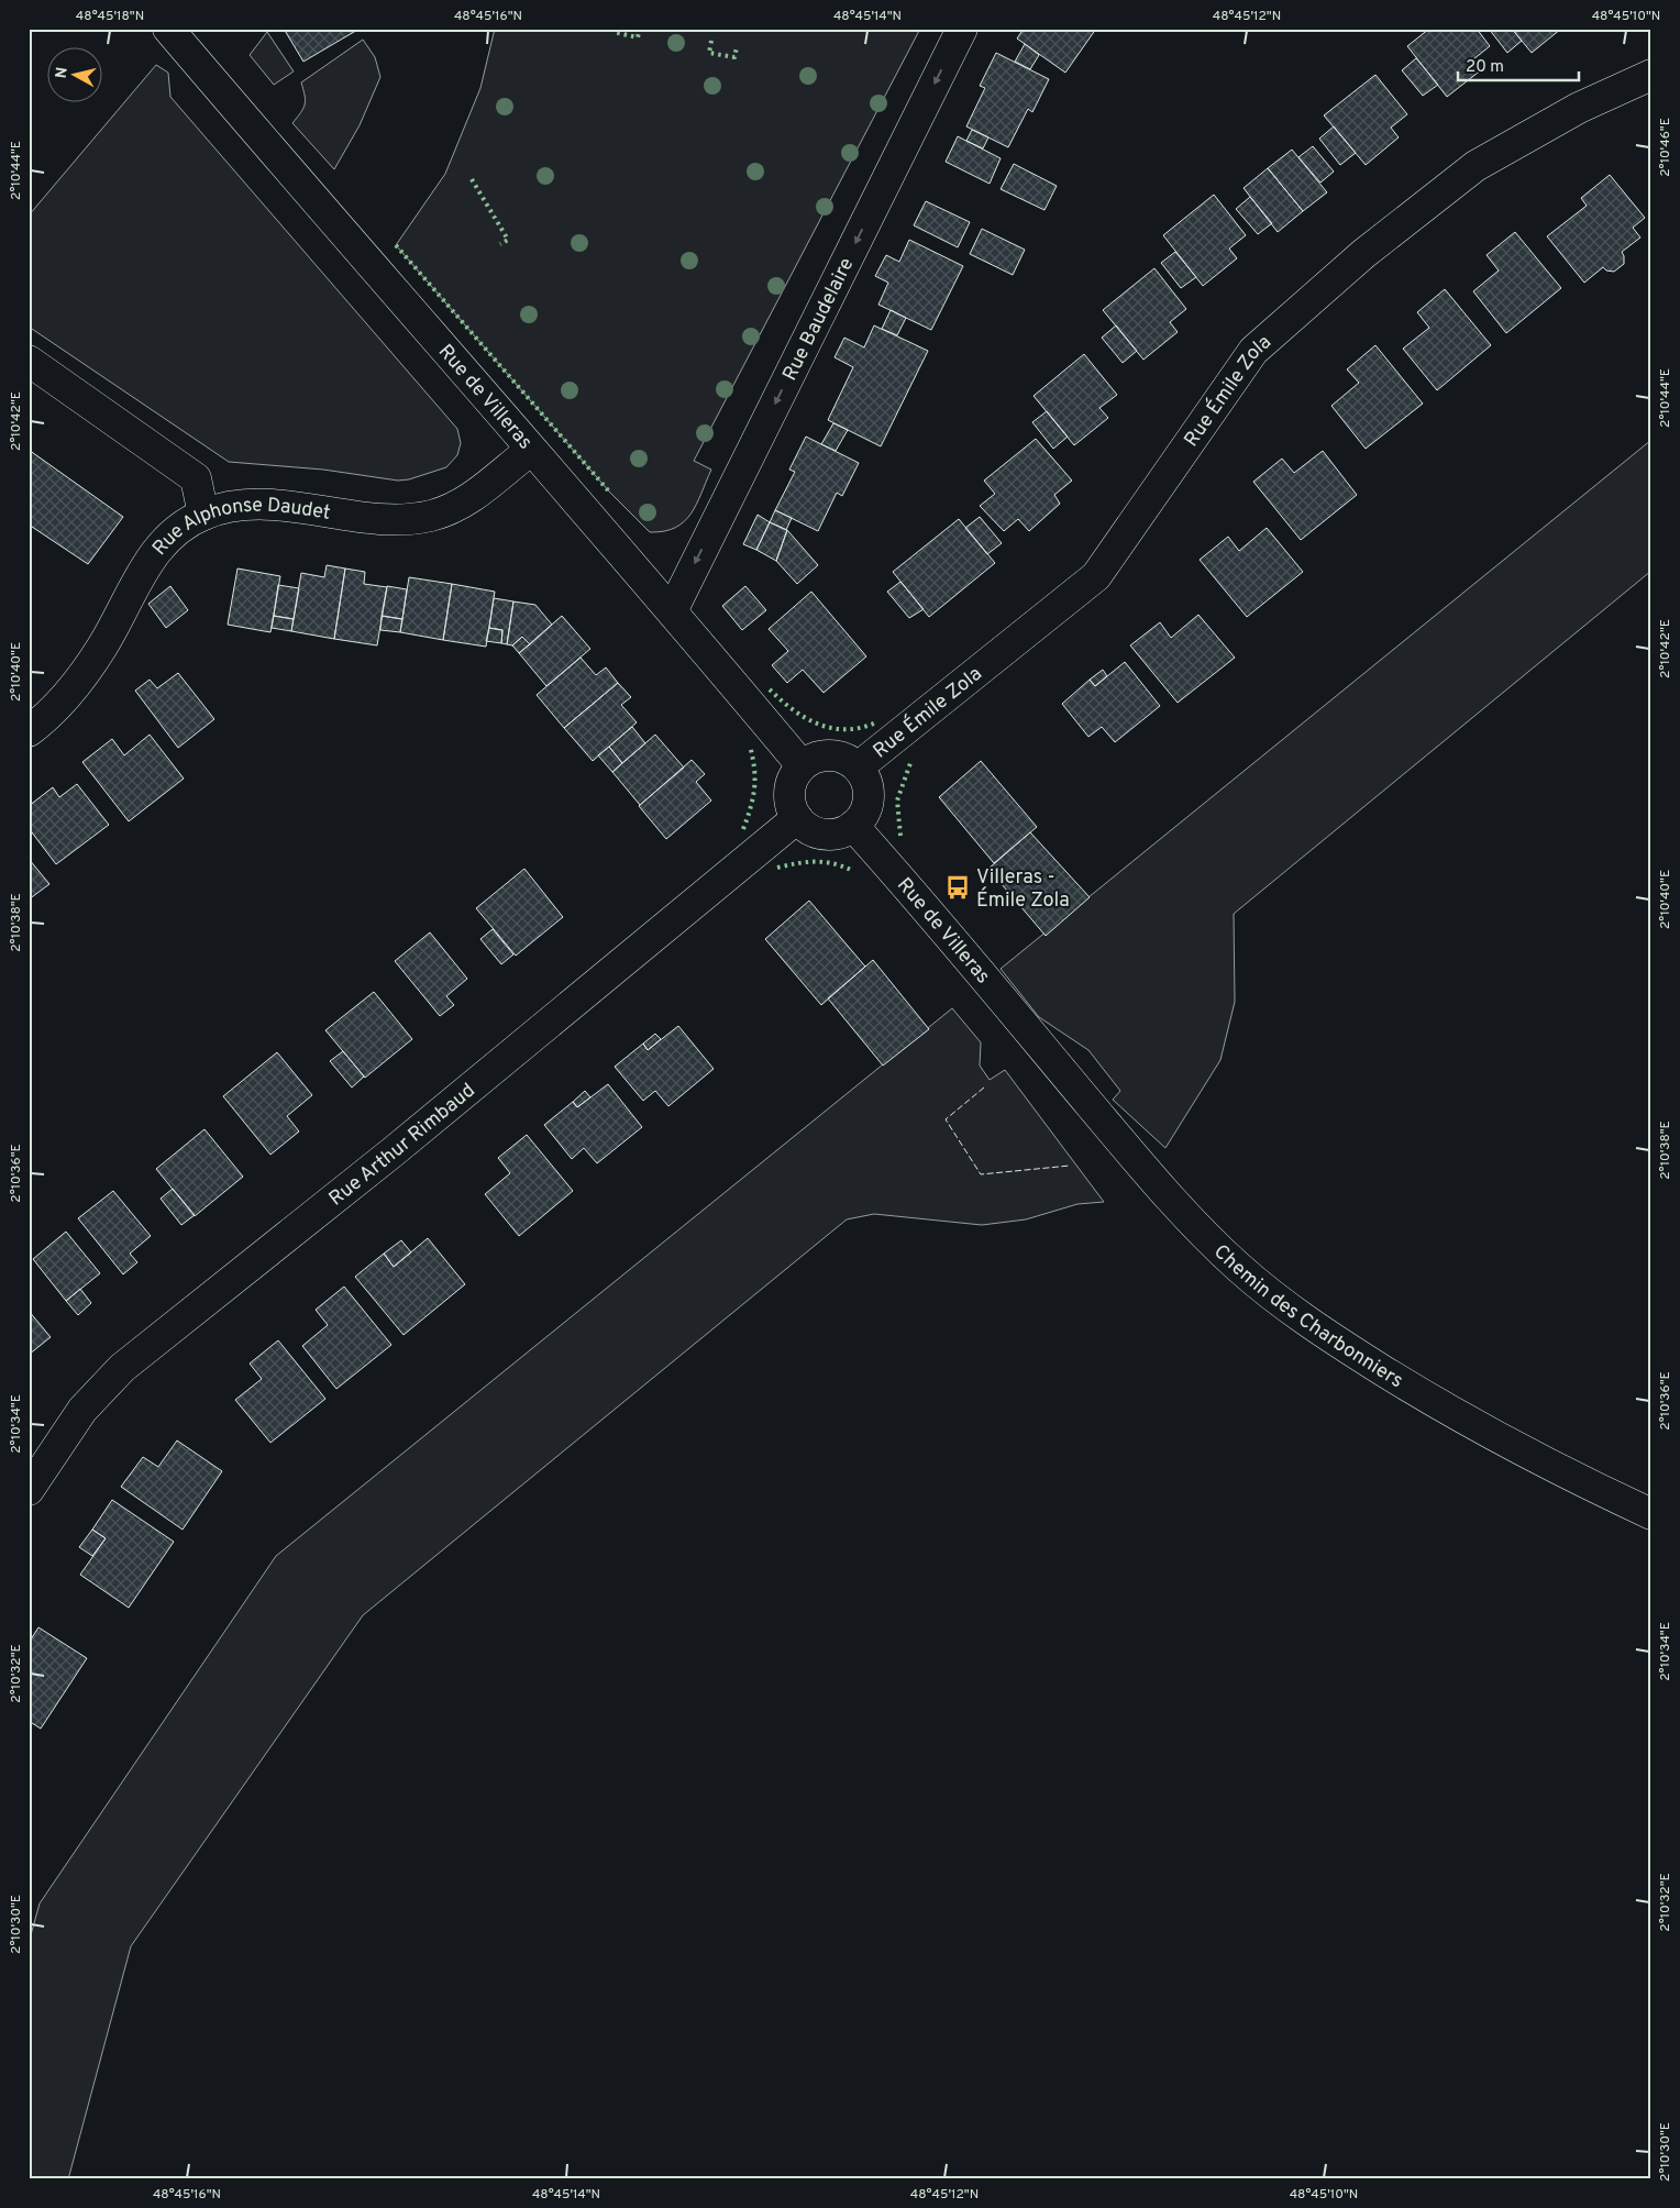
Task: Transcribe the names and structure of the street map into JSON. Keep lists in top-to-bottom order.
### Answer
{
  "streets": {
    "street": [
      "Rue Baudelaire",
      "Rue Émile Zola",
      "Rue de Villeras",
      "Rue Alphonse Daudet",
      "Rue Arthur Rimbaud",
      "Chemin des Charbonniers"
    ]
  },
  "crossings": [
    ["Rue Baudelaire", "Rue de Villeras"],
    ["Rue Émile Zola", "Rue de Villeras"],
    ["Rue Émile Zola", "Rue Arthur Rimbaud"],
    ["Rue de Villeras", "Rue Alphonse Daudet"],
    ["Rue de Villeras", "Rue Arthur Rimbaud"],
    ["Rue de Villeras", "Chemin des Charbonniers"]
  ],
  "one_way": ["Rue Baudelaire"],
  "places": {
    "bus stop": ["Villeras - Émile Zola"]
  },
  "scale_bar": "20 m",
  "north": "left",
  "coordinates": [
    "48°45'18\"N",
    "48°45'16\"N",
    "48°45'14\"N",
    "48°45'12\"N",
    "48°45'10\"N",
    "2°10'46\"E",
    "2°10'44\"E",
    "2°10'42\"E",
    "2°10'40\"E",
    "2°10'38\"E",
    "2°10'36\"E",
    "2°10'34\"E",
    "2°10'32\"E",
    "2°10'30\"E"
  ]
}
